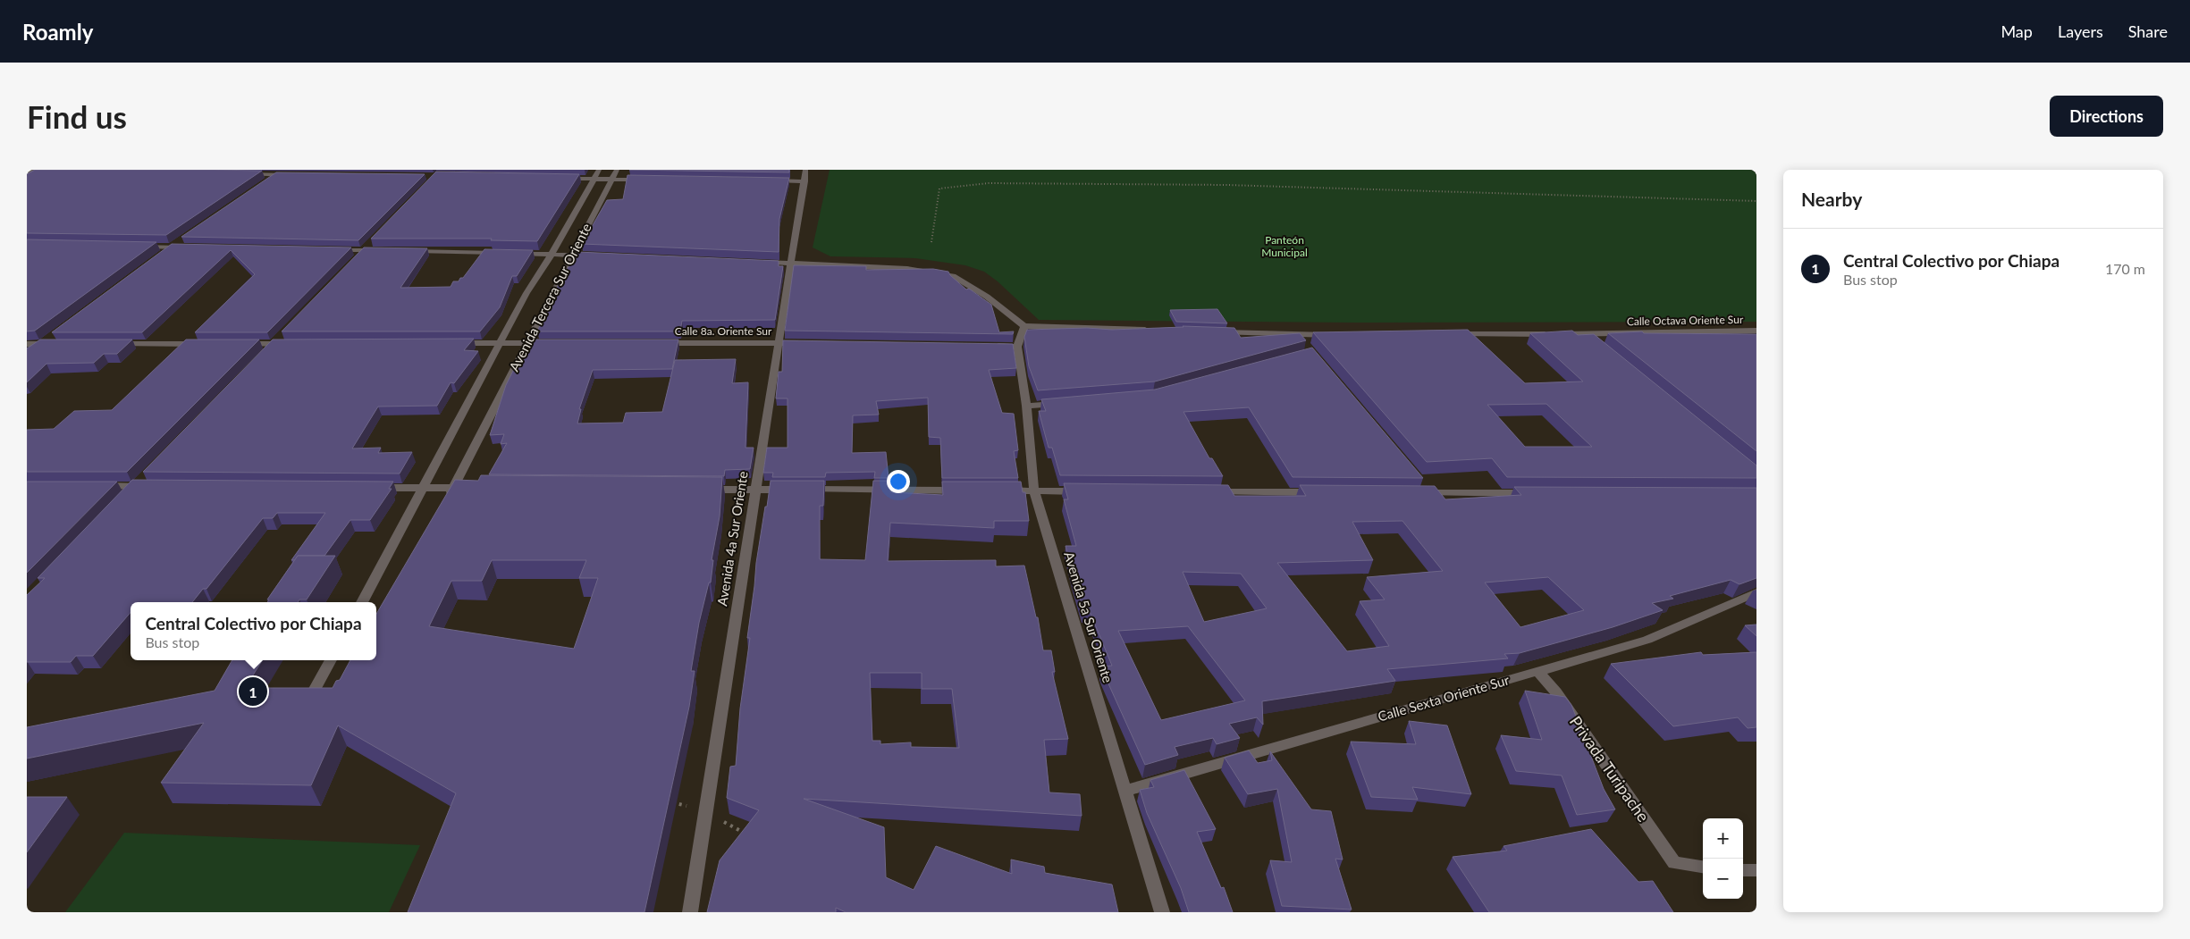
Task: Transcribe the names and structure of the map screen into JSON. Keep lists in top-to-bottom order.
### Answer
{
  "streets": {
    "street": [
      "Avenida Tercera Sur Oriente",
      "Calle Octava Oriente Sur",
      "Calle 8a. Oriente Sur",
      "Avenida 4a Sur Oriente",
      "Avenida 5a Sur Oriente",
      "Calle Sexta Oriente Sur",
      "Privada Turipache"
    ]
  },
  "crossings": [
    ["Calle 8a. Oriente Sur", "Avenida 4a Sur Oriente"],
    ["Avenida 5a Sur Oriente", "Calle Sexta Oriente Sur"],
    ["Calle Sexta Oriente Sur", "Privada Turipache"]
  ],
  "parks": ["Panteón Municipal"],
  "page": {
    "header": "Roamly",
    "nav": ["Map", "Layers", "Share"],
    "buttons": "Directions",
    "title": "Find us",
    "heading": "Nearby",
    "list": [
      {
        "mark": "1",
        "name": "Central Colectivo por Chiapa",
        "note": "Bus stop",
        "value": "170 m"
      }
    ],
    "popup": ["Central Colectivo por Chiapa", "Bus stop"],
    "pins": "1",
    "map_buttons": ["+", "−"]
  }
}
